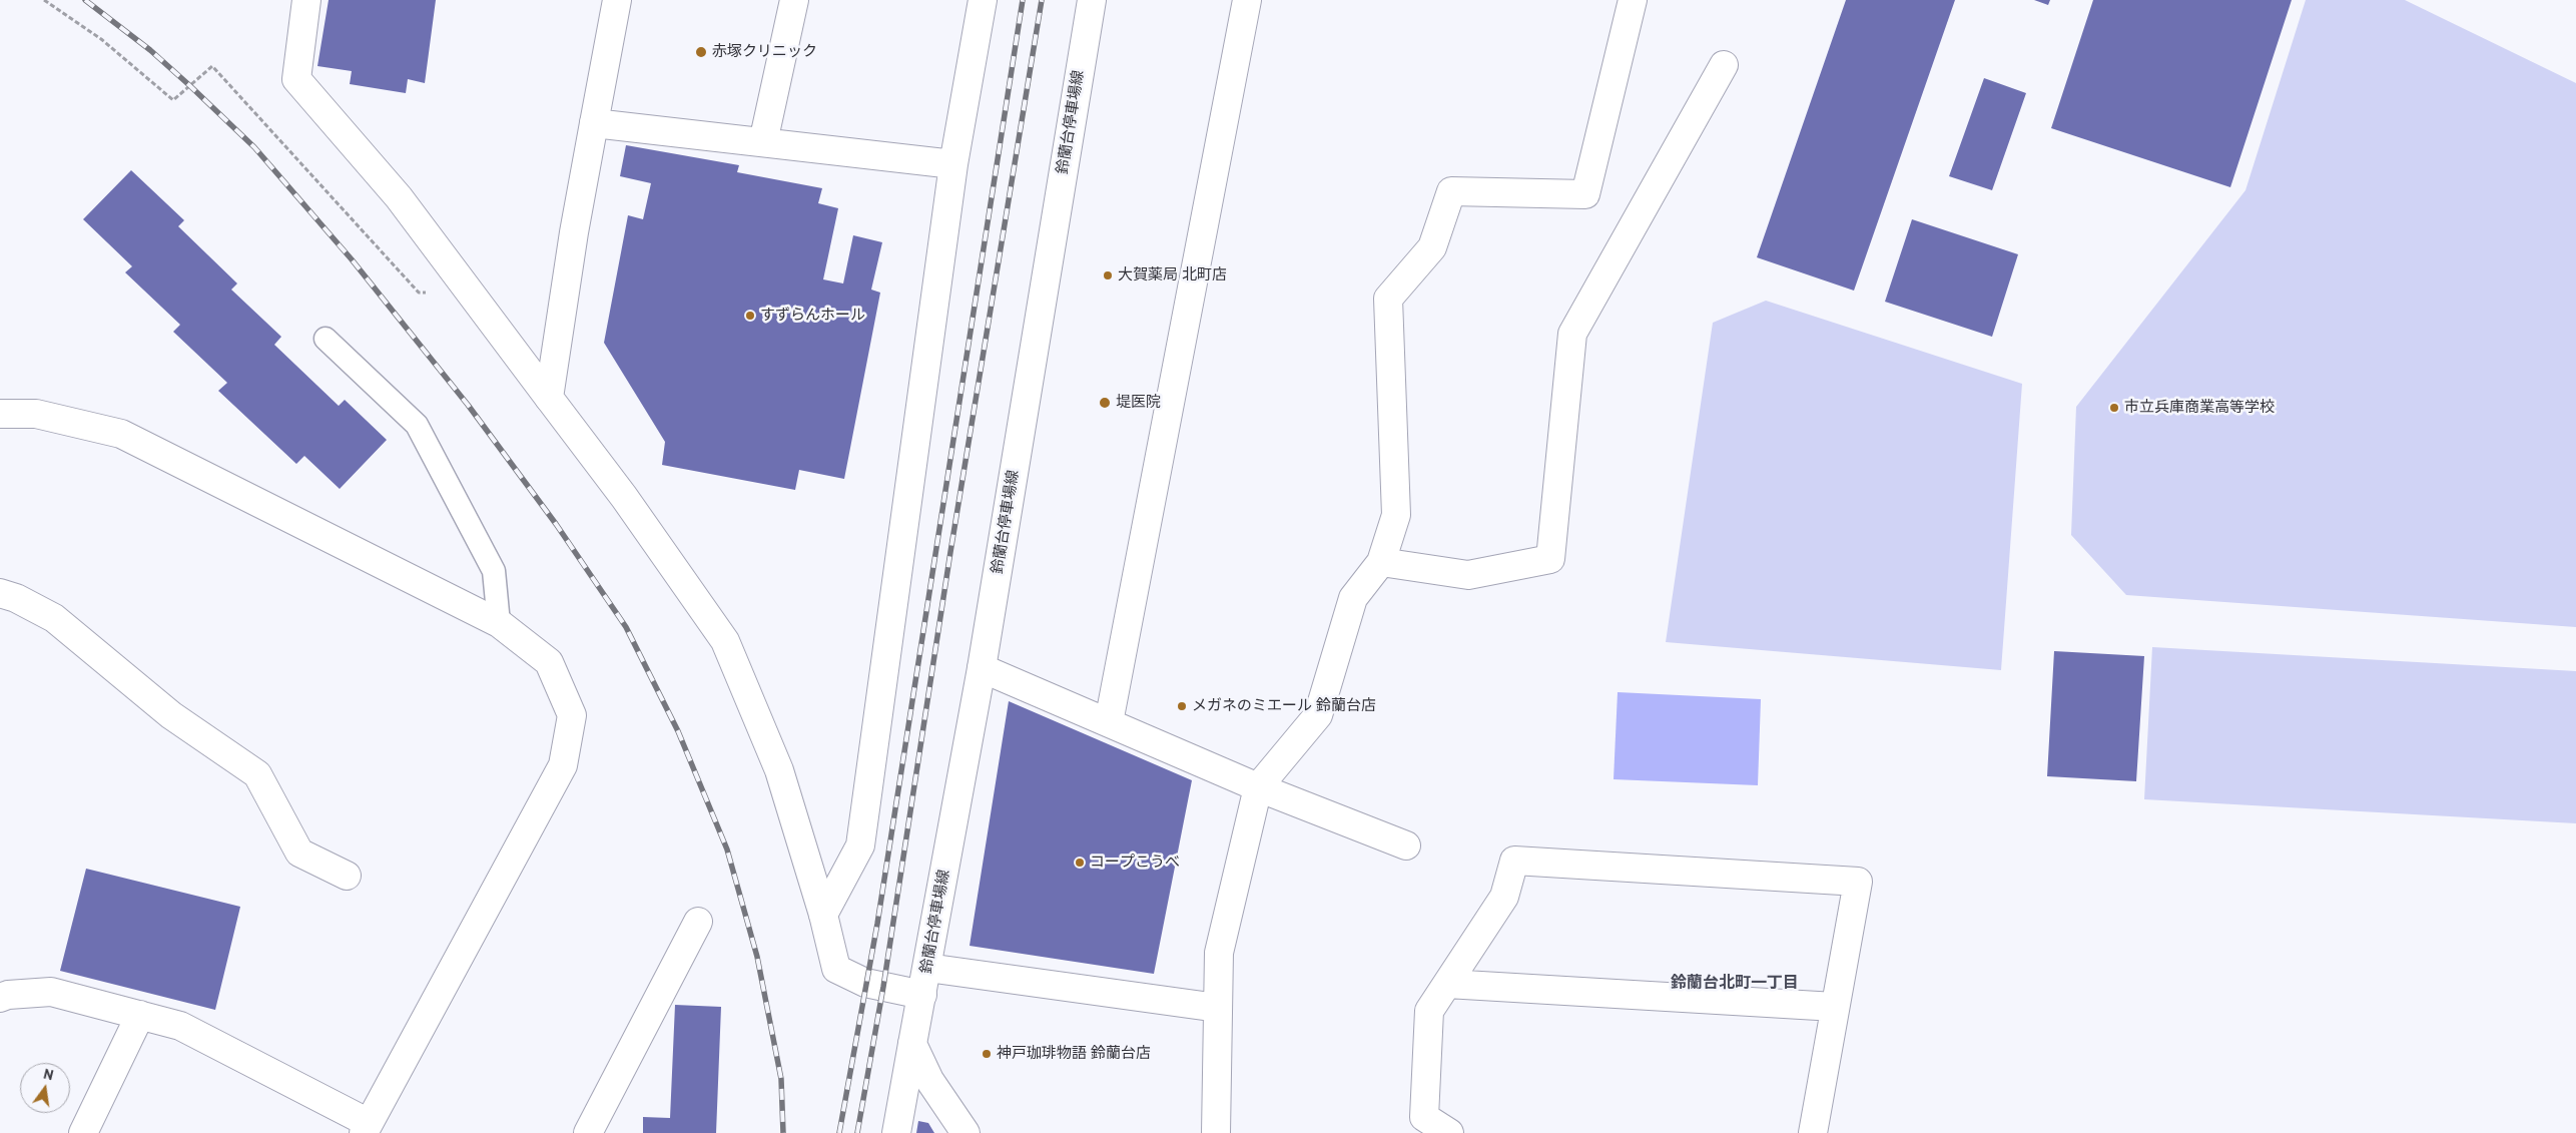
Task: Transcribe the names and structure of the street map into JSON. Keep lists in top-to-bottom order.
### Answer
{
  "streets": {
    "street": ["鈴蘭台停車場線"]
  },
  "districts": ["鈴蘭台北町一丁目"],
  "places": [
    "赤塚クリニック",
    "大賀薬局 北町店",
    "すずらんホール",
    "堤医院",
    "市立兵庫商業高等学校",
    "メガネのミエール 鈴蘭台店",
    "コープこうべ",
    "神戸珈琲物語 鈴蘭台店"
  ],
  "north": "top"
}
